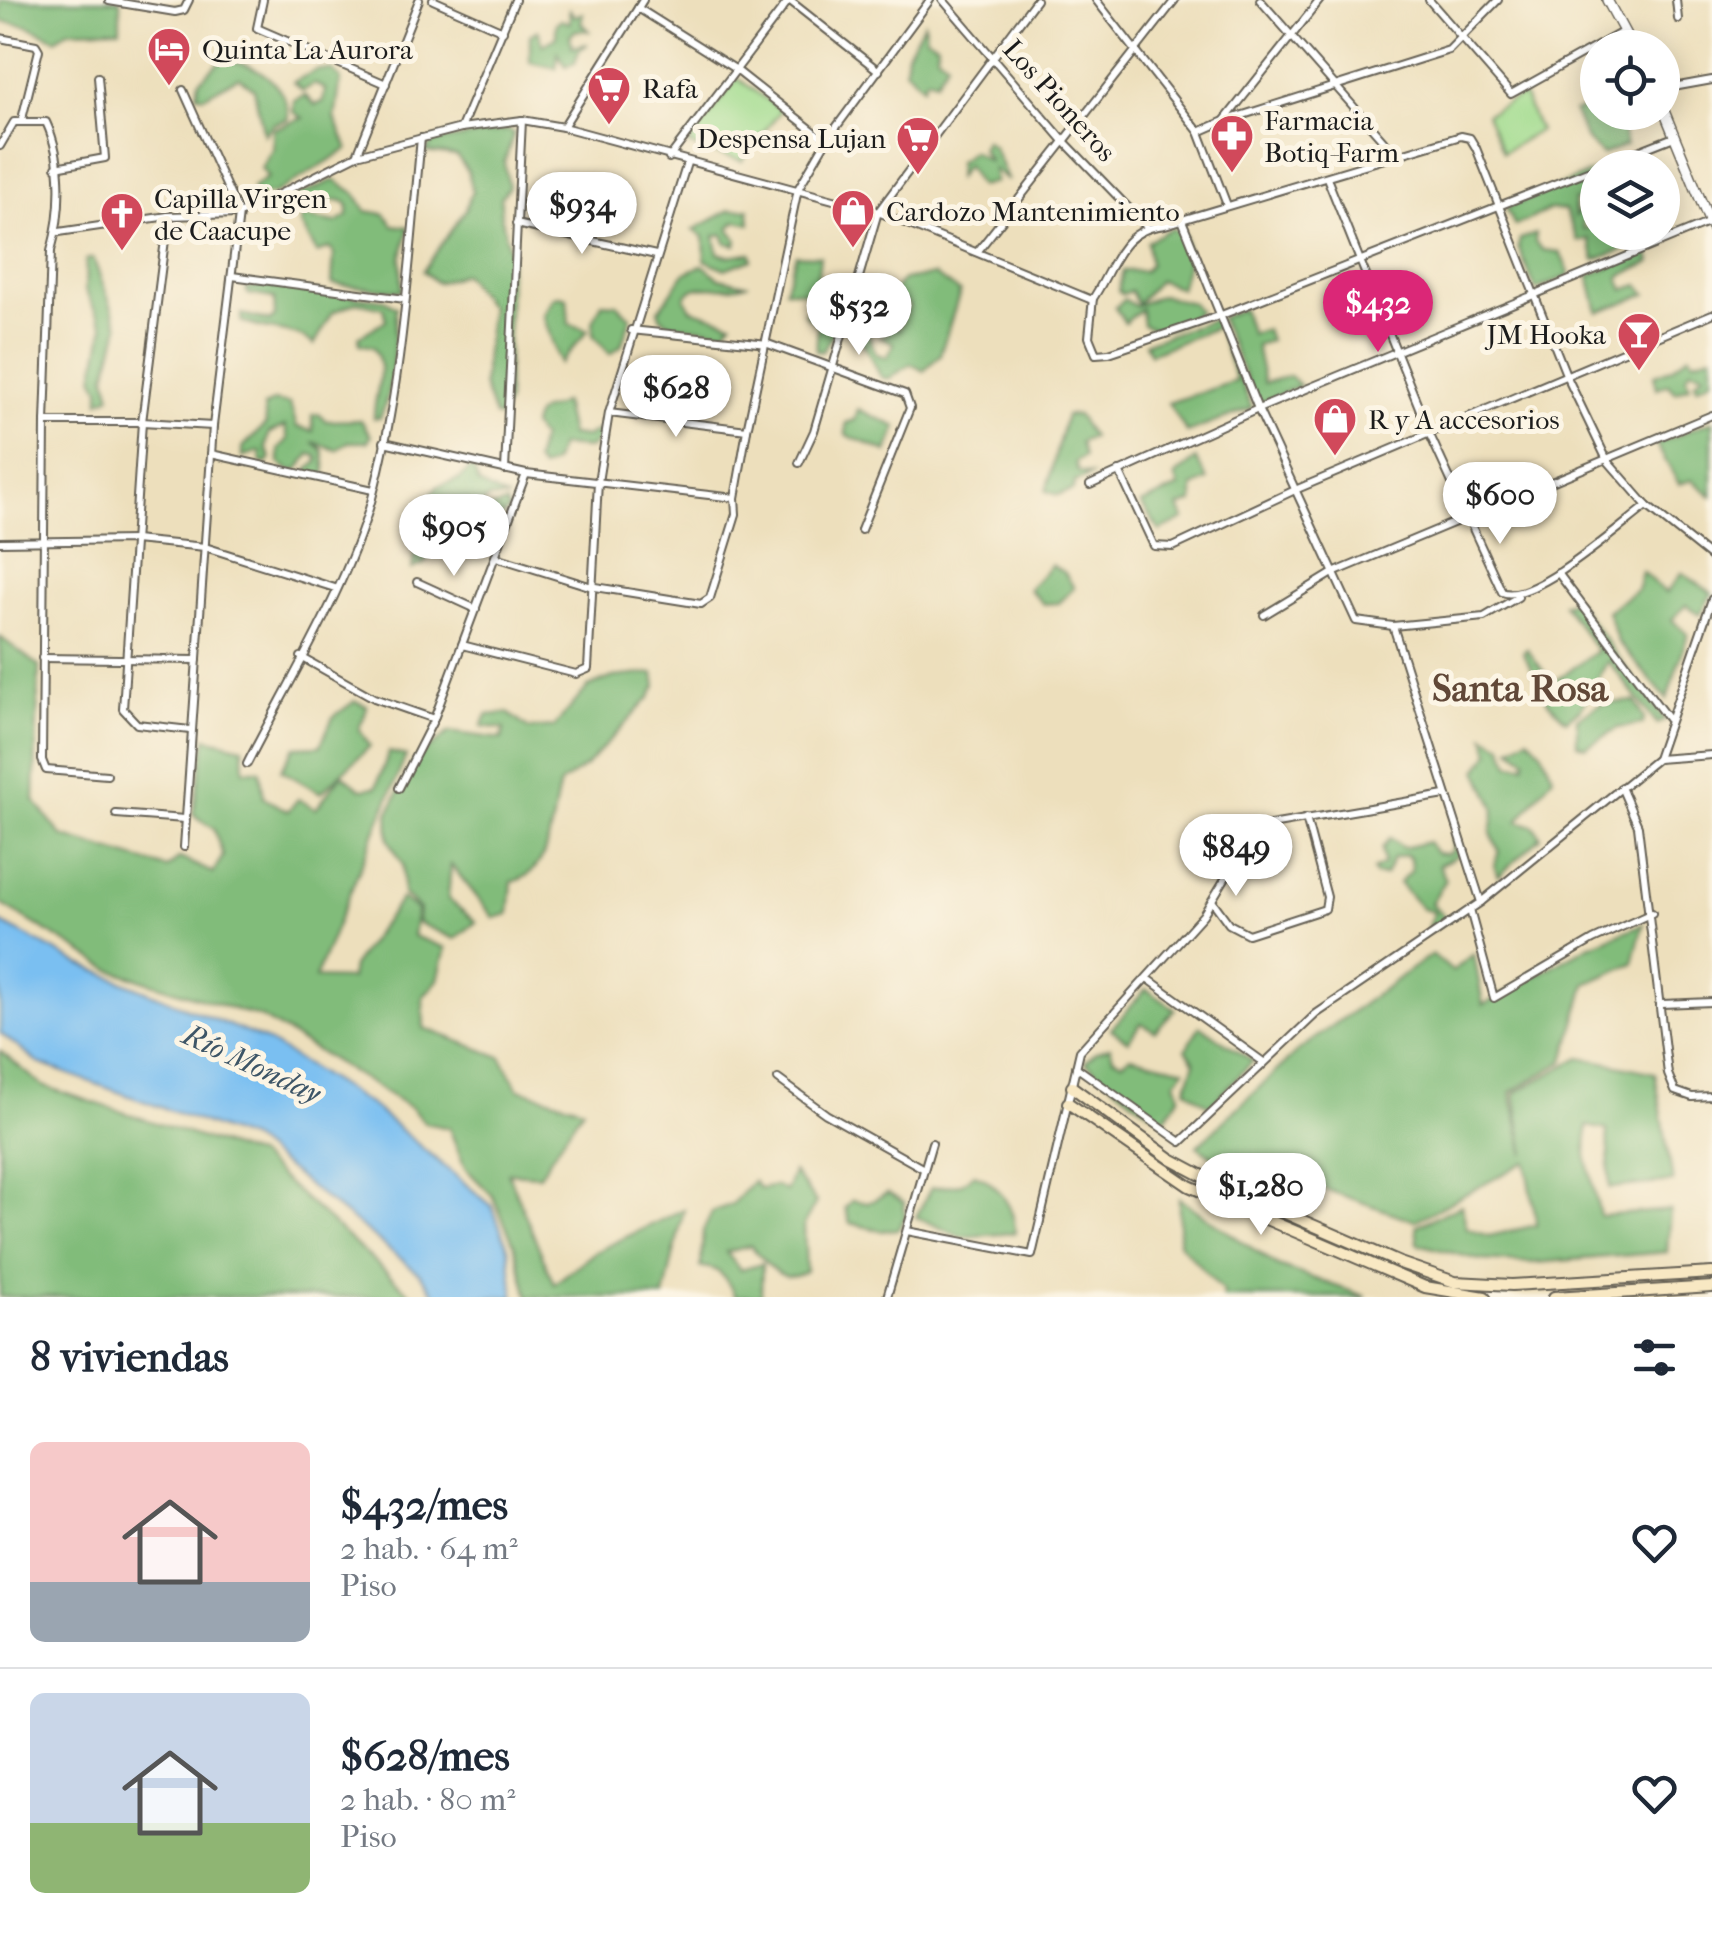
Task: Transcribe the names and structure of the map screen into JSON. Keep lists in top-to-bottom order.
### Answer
{
  "streets": {
    "street": ["Los Pioneros"]
  },
  "districts": ["Santa Rosa"],
  "water": ["Río Monday"],
  "places": {
    "hotel": ["Quinta La Aurora"],
    "supermarket": ["Rafa", "Despensa Lujan"],
    "pharmacy": ["Farmacia Botiq-Farm"],
    "shop": ["Cardozo Mantenimiento", "R y A accesorios"],
    "church": ["Capilla Virgen de Caacupe"],
    "bar": ["JM Hooka"]
  },
  "page": {
    "price": [
      "$934",
      "$432",
      "$532",
      "$628",
      "$600",
      "$905",
      "$849",
      "$1,280"
    ],
    "heading": "8 viviendas",
    "list": [
      {
        "name": "$432/mes",
        "note": "2 hab. · 64 m² · Piso"
      },
      {
        "name": "$628/mes",
        "note": "2 hab. · 80 m² · Piso"
      }
    ]
  }
}
